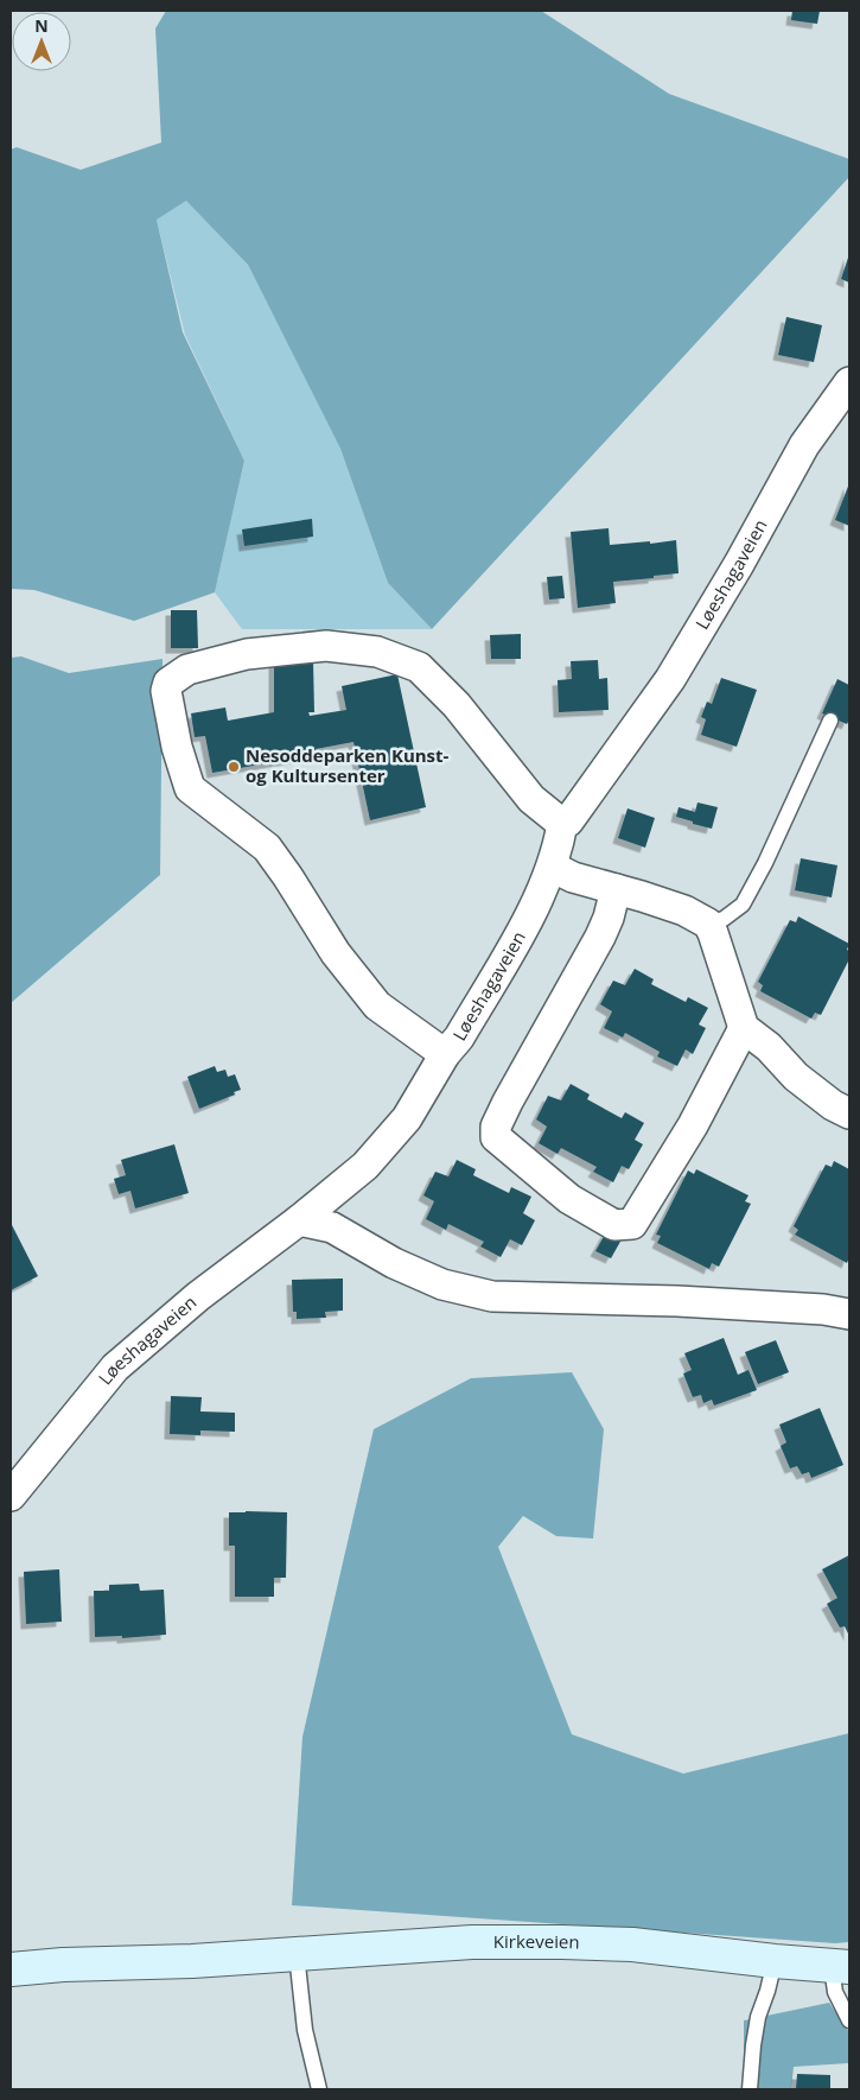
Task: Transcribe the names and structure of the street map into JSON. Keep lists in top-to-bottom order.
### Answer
{
  "streets": {
    "main road": ["Kirkeveien"],
    "street": ["Løeshagaveien"]
  },
  "places": ["Nesoddeparken Kunst- og Kultursenter"],
  "north": "top"
}
